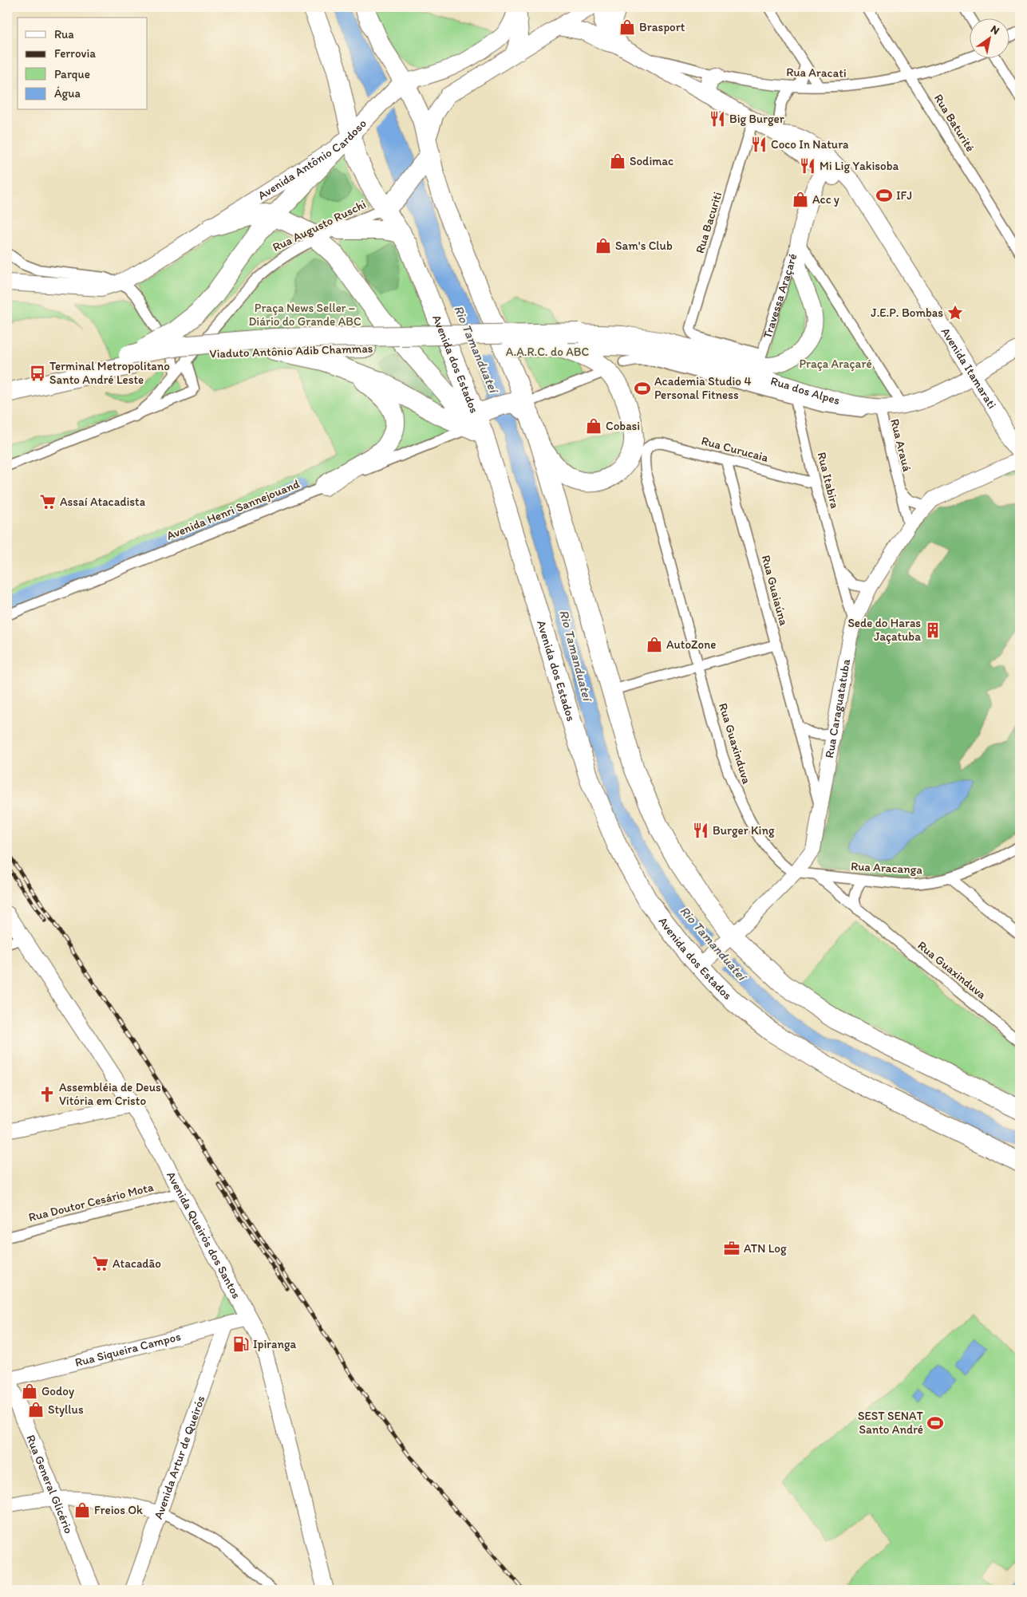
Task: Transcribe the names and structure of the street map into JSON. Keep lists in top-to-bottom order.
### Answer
{
  "streets": {
    "highway": ["Viaduto Antônio Adib Chammas", "Avenida dos Estados"],
    "main road": [
      "Avenida Antônio Cardoso",
      "Travessa Araçaré",
      "Avenida Itamarati",
      "Rua dos Alpes",
      "Avenida Queirós dos Santos",
      "Rua General Glicério"
    ],
    "street": [
      "Rua Aracati",
      "Rua Baturité",
      "Rua Bacuriti",
      "Rua Augusto Ruschi",
      "Rua Arauá",
      "Rua Curucaia",
      "Rua Itabira",
      "Avenida Henri Sannejouand",
      "Rua Guaiaúna",
      "Rua Caraguatatuba",
      "Rua Guaxinduva",
      "Rua Aracanga",
      "Rua Doutor Cesário Mota",
      "Rua Siqueira Campos",
      "Avenida Artur de Queirós"
    ]
  },
  "crossings": [
    ["Rua Aracati", "Rua Baturité"],
    ["Rua Aracati", "Avenida Itamarati"],
    ["Avenida Antônio Cardoso", "Avenida dos Estados"],
    ["Rua Bacuriti", "Travessa Araçaré"],
    ["Rua Bacuriti", "Avenida Itamarati"],
    ["Rua Augusto Ruschi", "Avenida dos Estados"],
    ["Travessa Araçaré", "Avenida Itamarati"],
    ["Viaduto Antônio Adib Chammas", "Rua dos Alpes"],
    ["Avenida dos Estados", "Avenida Henri Sannejouand"],
    ["Avenida dos Estados", "Rua Caraguatatuba"],
    ["Avenida Itamarati", "Rua dos Alpes"],
    ["Rua dos Alpes", "Rua Arauá"],
    ["Rua dos Alpes", "Rua Itabira"],
    ["Rua Arauá", "Rua Caraguatatuba"],
    ["Rua Curucaia", "Rua Itabira"],
    ["Rua Curucaia", "Rua Guaiaúna"],
    ["Rua Curucaia", "Rua Guaxinduva"],
    ["Rua Itabira", "Rua Caraguatatuba"],
    ["Rua Guaiaúna", "Rua Caraguatatuba"],
    ["Rua Caraguatatuba", "Rua Guaxinduva"],
    ["Rua Guaxinduva", "Rua Aracanga"],
    ["Rua Doutor Cesário Mota", "Avenida Queirós dos Santos"],
    ["Avenida Queirós dos Santos", "Rua Siqueira Campos"],
    ["Rua Siqueira Campos", "Avenida Artur de Queirós"],
    ["Rua Siqueira Campos", "Rua General Glicério"]
  ],
  "water": ["Rio Tamanduateí"],
  "parks": ["Praça News Seller – Diário do Grande ABC", "A.A.R.C. do ABC", "Praça Araçaré"],
  "places": {
    "shop": [
      "Brasport",
      "Sodimac",
      "Acc y",
      "Sam's Club",
      "Cobasi",
      "AutoZone",
      "Godoy",
      "Styllus",
      "Freios Ok"
    ],
    "restaurant": [
      "Big Burger",
      "Coco In Natura",
      "Mi Lig Yakisoba",
      "Burger King"
    ],
    "sports": ["IFJ", "Academia Studio 4 Personal Fitness", "SEST SENAT Santo André"],
    "place": ["J.E.P. Bombas"],
    "bus stop": ["Terminal Metropolitano Santo André Leste"],
    "supermarket": ["Assaí Atacadista", "Atacadão"],
    "building": ["Sede do Haras Jaçatuba"],
    "church": ["Assembléia de Deus Vitória em Cristo"],
    "office": ["ATN Log"],
    "fuel station": ["Ipiranga"]
  },
  "legend": [
    "Rua",
    "Ferrovia",
    "Parque",
    "Água"
  ],
  "north": "top right"
}
